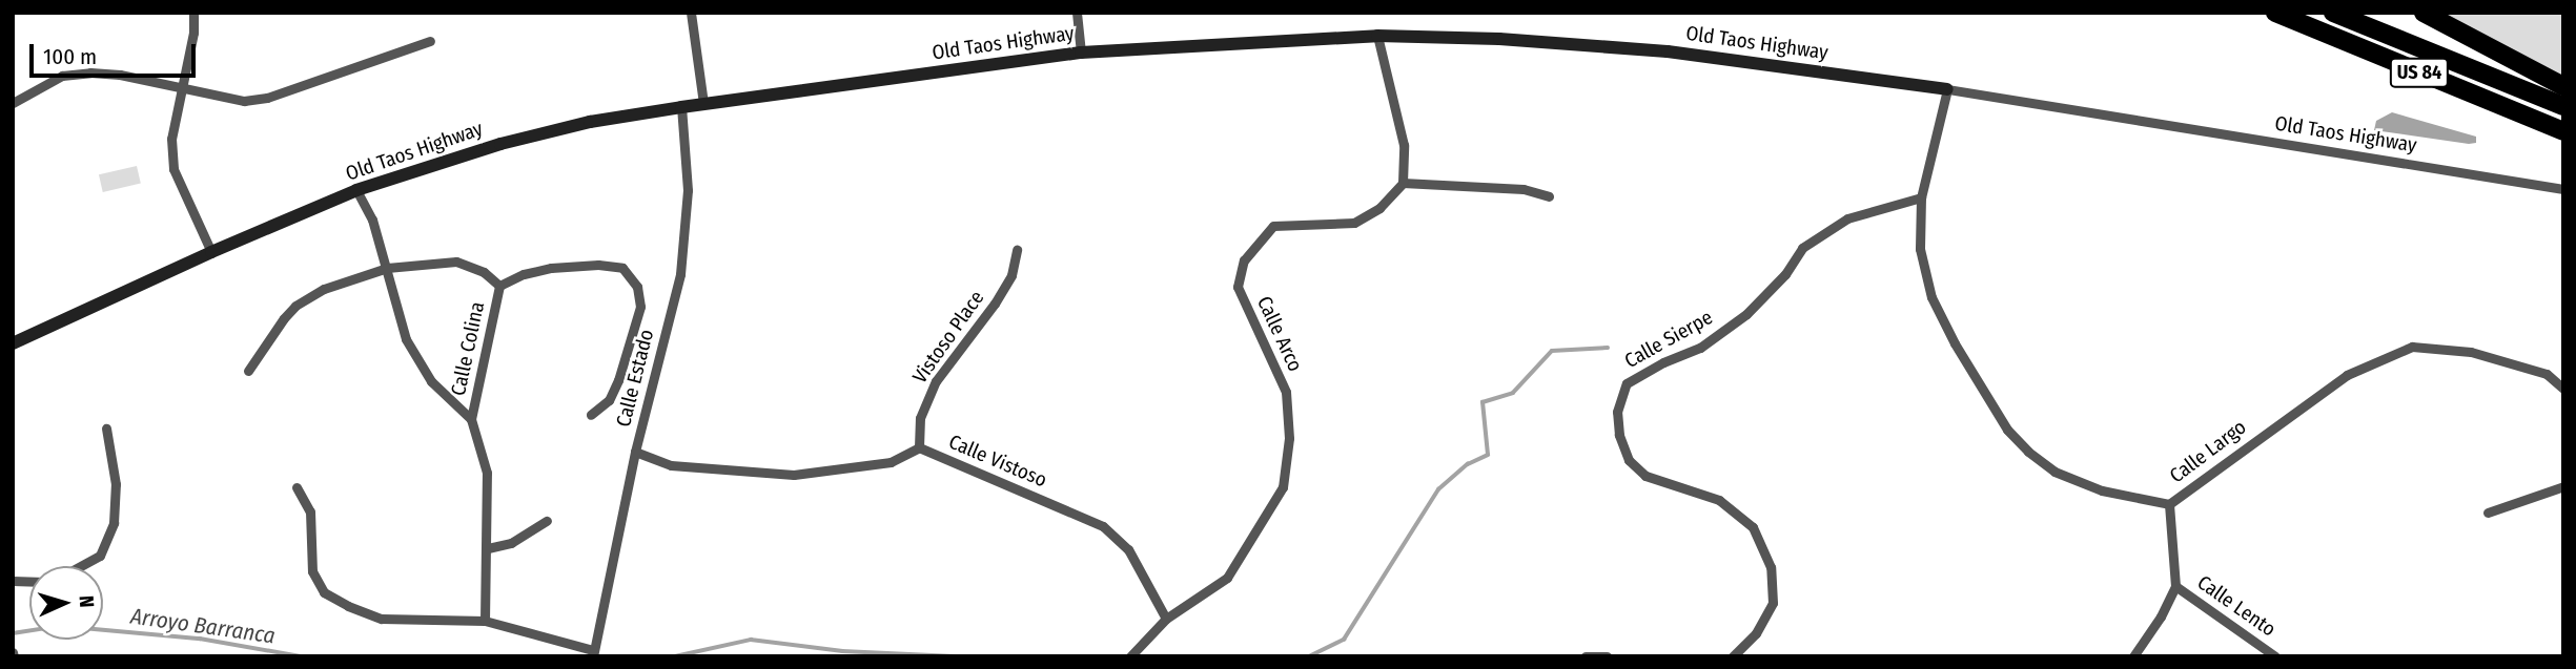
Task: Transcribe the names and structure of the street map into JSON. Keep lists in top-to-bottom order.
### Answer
{
  "streets": {
    "highway": ["US 84"],
    "street": [
      "Old Taos Highway",
      "Calle Arco",
      "Vistoso Place",
      "Calle Sierpe",
      "Calle Colina",
      "Calle Estado",
      "Calle Largo",
      "Calle Vistoso",
      "Calle Lento"
    ]
  },
  "crossings": [
    ["Old Taos Highway", "Calle Colina"],
    ["Old Taos Highway", "Calle Estado"],
    ["Old Taos Highway", "Calle Largo"],
    ["Calle Arco", "Calle Vistoso"],
    ["Vistoso Place", "Calle Vistoso"],
    ["Calle Sierpe", "Calle Largo"],
    ["Calle Estado", "Calle Vistoso"]
  ],
  "water": ["Arroyo Barranca"],
  "scale_bar": "100 m",
  "north": "right"
}
